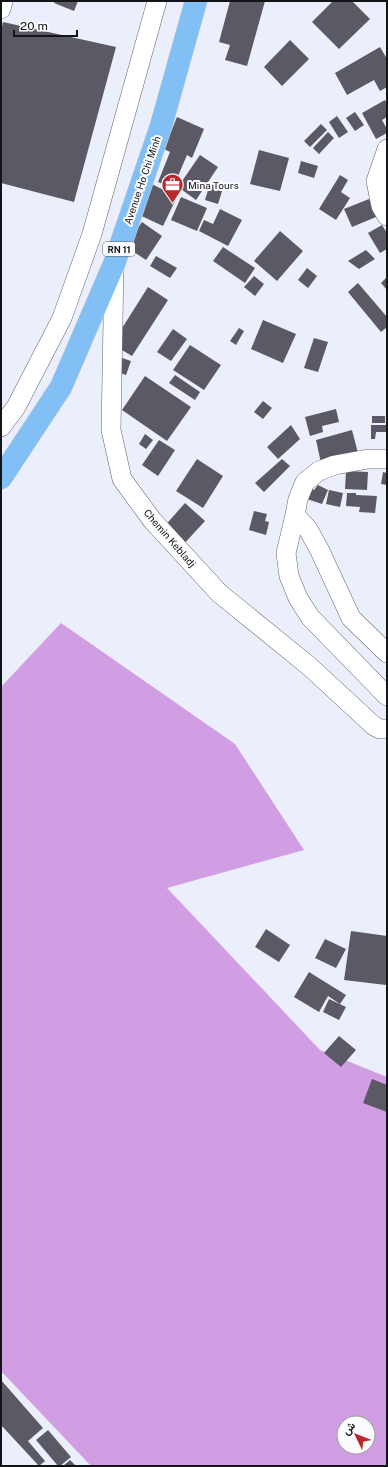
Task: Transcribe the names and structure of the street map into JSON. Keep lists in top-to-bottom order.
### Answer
{
  "streets": {
    "main road": ["Avenue Ho Chi Minh", "RN 11"],
    "street": ["Chemin Kebladj"]
  },
  "crossings": [
    ["Avenue Ho Chi Minh", "Chemin Kebladj"]
  ],
  "places": {
    "office": ["Mina Tours"]
  },
  "scale_bar": "20 m",
  "north": "top left"
}
